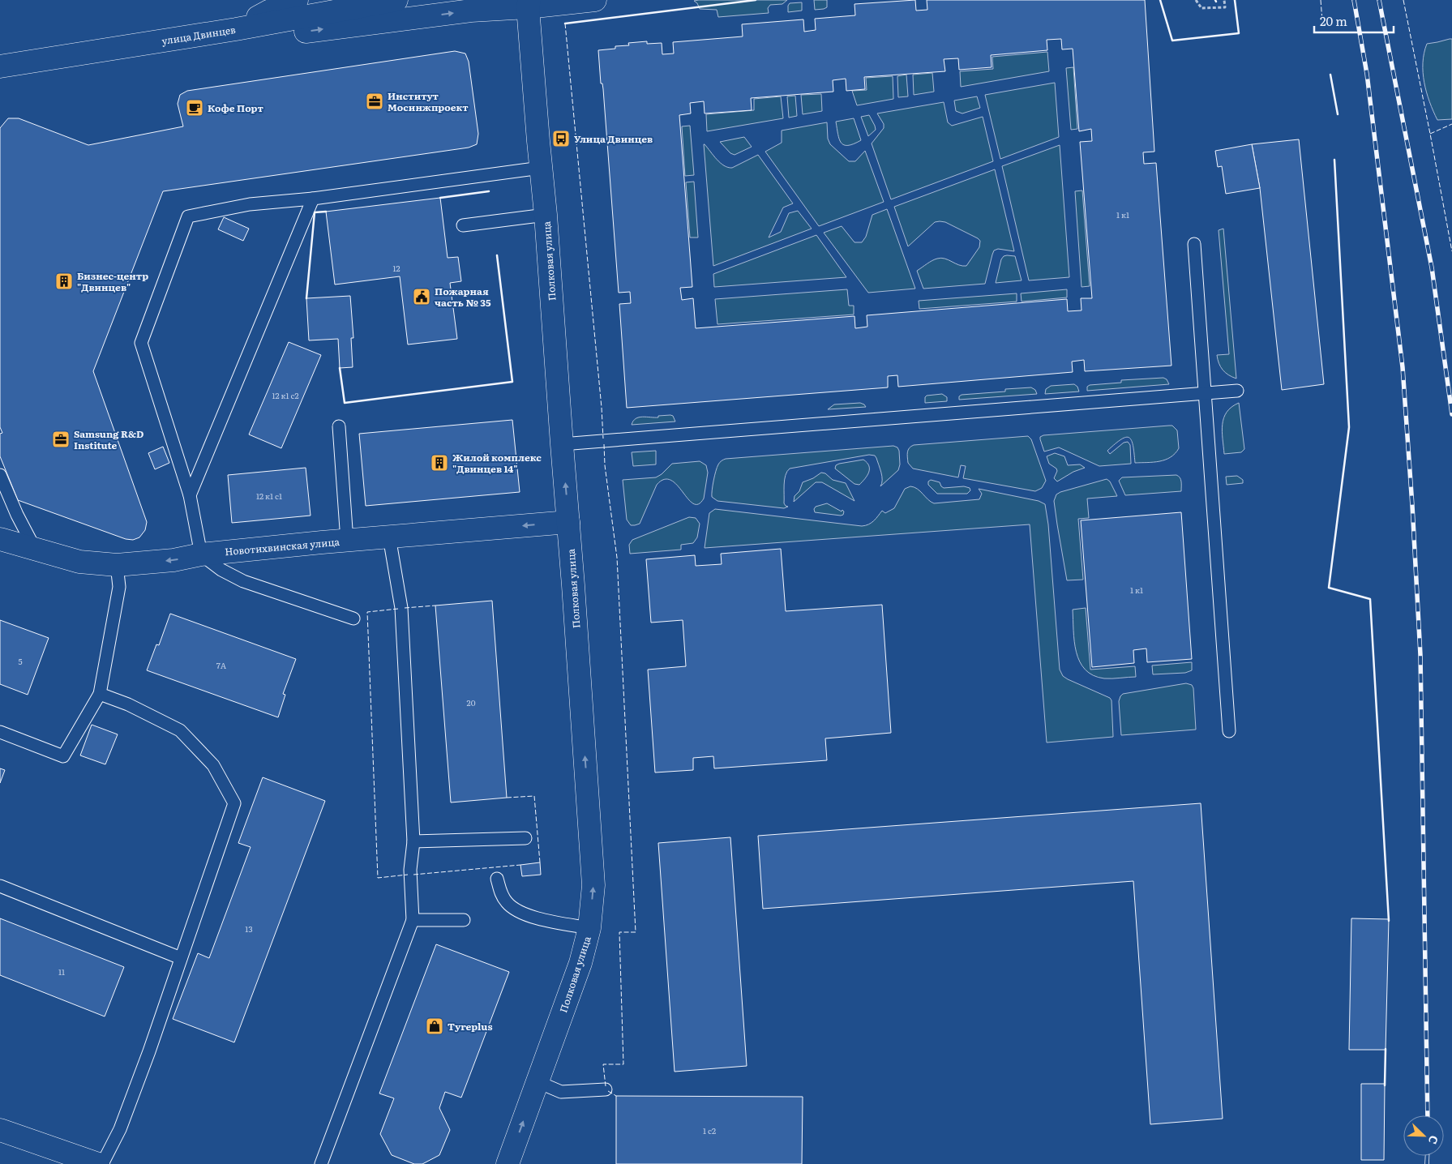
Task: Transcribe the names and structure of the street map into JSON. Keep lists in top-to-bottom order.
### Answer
{
  "streets": {
    "street": ["улица Двинцев", "Полковая улица", "Новотихвинская улица"]
  },
  "crossings": [
    ["Полковая улица", "Новотихвинская улица"]
  ],
  "one_way": ["Полковая улица", "Новотихвинская улица"],
  "places": {
    "office": ["Институт Мосинжпроект", "Samsung R&D Institute"],
    "cafe": ["Кофе Порт"],
    "bus stop": ["Улица Двинцев"],
    "building": ["Бизнес-центр \"Двинцев\"", "Жилой комплекс \"Двинцев 14\""],
    "public building": ["Пожарная часть № 35"],
    "shop": ["Tyreplus"]
  },
  "house_numbers": [
    "1 к1",
    "12",
    "12 к1 с2",
    "12 к1 с1",
    "1 к1",
    "5",
    "7А",
    "20",
    "13",
    "11",
    "1 с2"
  ],
  "scale_bar": "20 m",
  "north": "bottom right"
}
